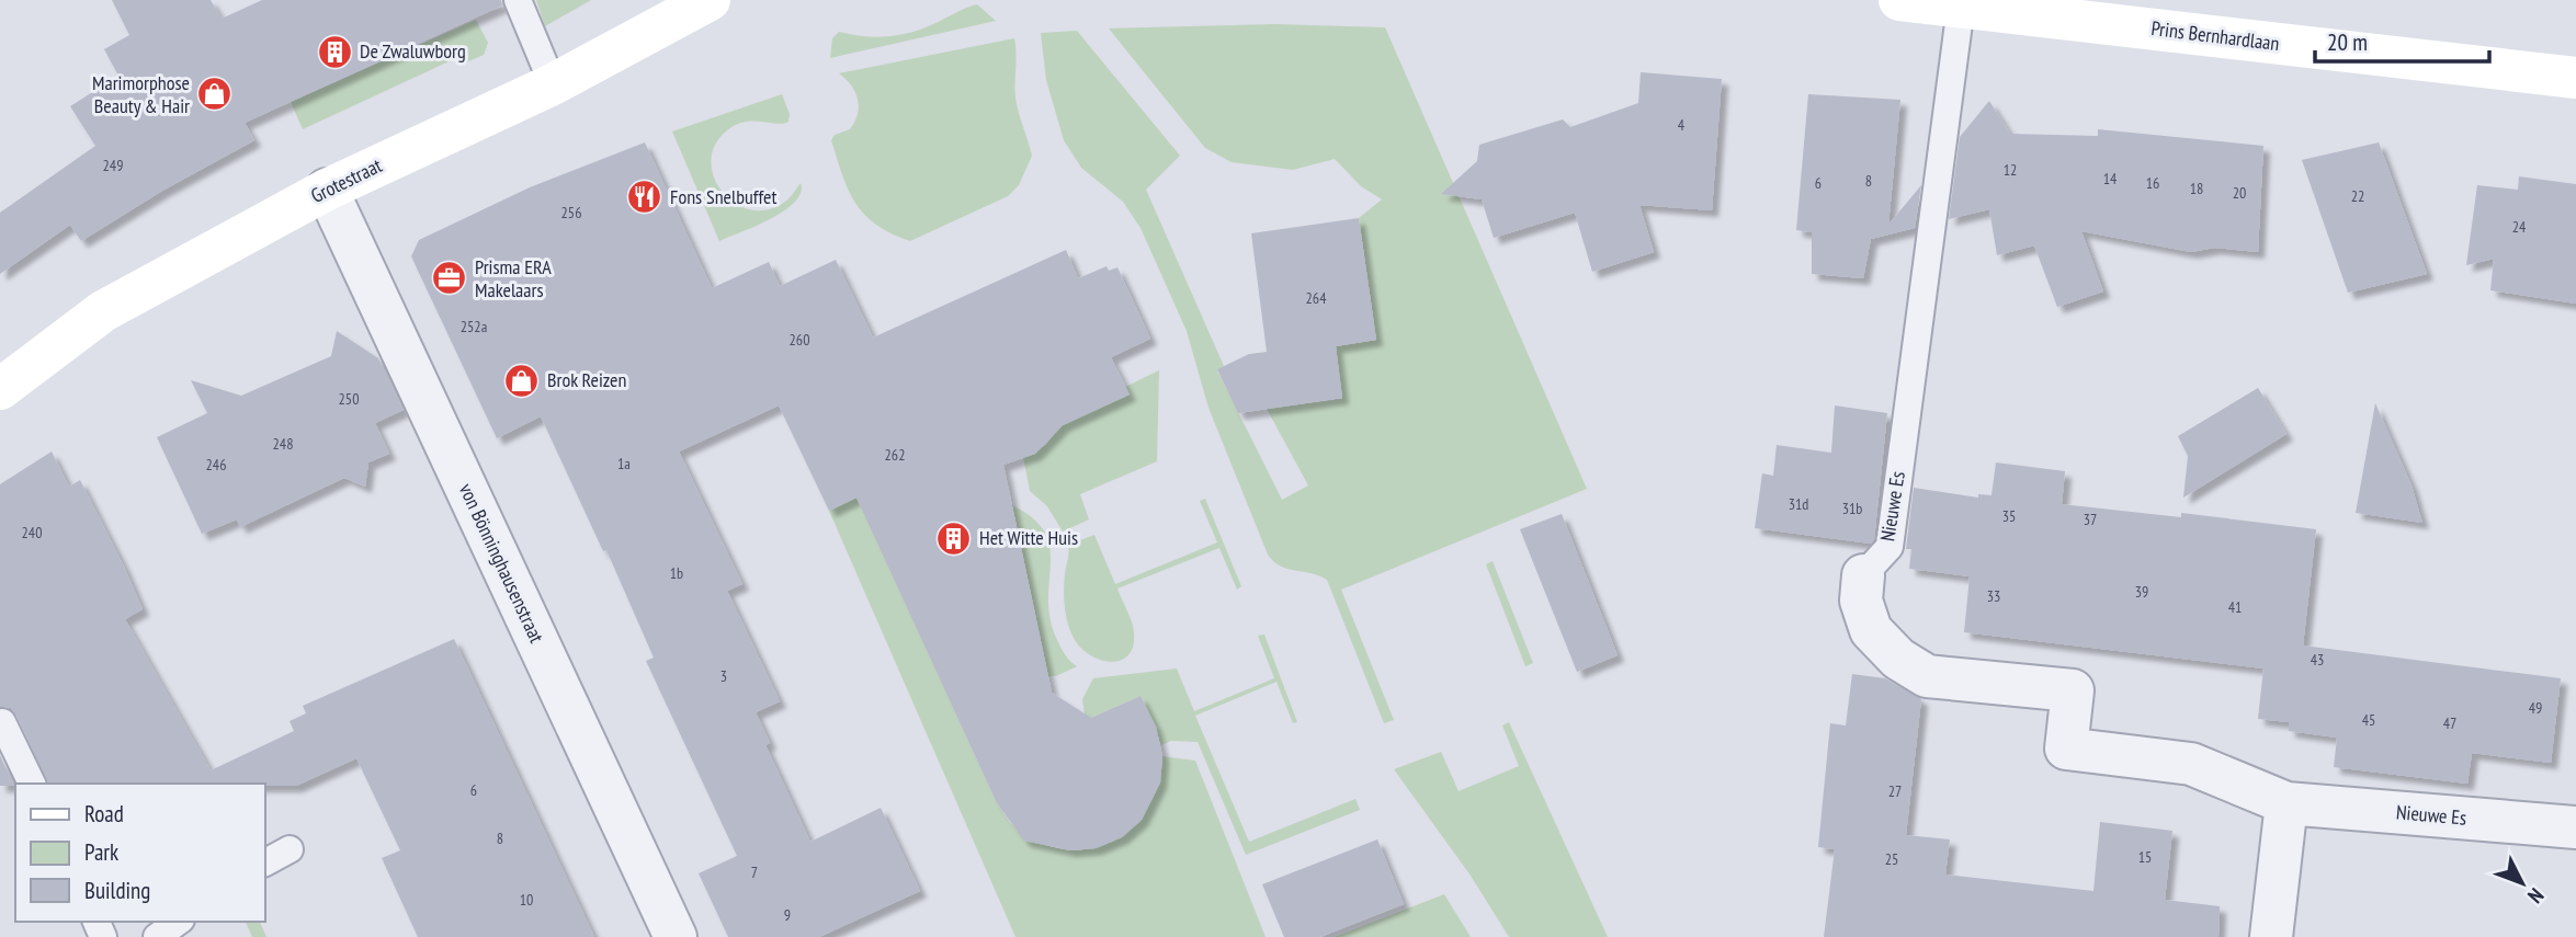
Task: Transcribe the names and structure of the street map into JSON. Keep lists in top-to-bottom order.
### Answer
{
  "streets": {
    "street": [
      "Prins Bernhardlaan",
      "Grotestraat",
      "Nieuwe Es",
      "von Bönninghausenstraat"
    ]
  },
  "crossings": [
    ["Prins Bernhardlaan", "Nieuwe Es"],
    ["Grotestraat", "von Bönninghausenstraat"]
  ],
  "places": {
    "building": ["De Zwaluwborg", "Het Witte Huis"],
    "shop": ["Marimorphose Beauty & Hair", "Brok Reizen"],
    "restaurant": ["Fons Snelbuffet"],
    "office": ["Prisma ERA Makelaars"]
  },
  "house_numbers": [
    "4",
    "249",
    "12",
    "14",
    "8",
    "6",
    "16",
    "18",
    "20",
    "22",
    "256",
    "24",
    "264",
    "252a",
    "260",
    "250",
    "248",
    "262",
    "1a",
    "246",
    "31d",
    "31b",
    "35",
    "37",
    "240",
    "1b",
    "39",
    "33",
    "41",
    "43",
    "3",
    "49",
    "45",
    "47",
    "6",
    "27",
    "8",
    "15",
    "25",
    "7",
    "10",
    "9"
  ],
  "legend": ["Road", "Park", "Building"],
  "scale_bar": "20 m",
  "north": "bottom right"
}
